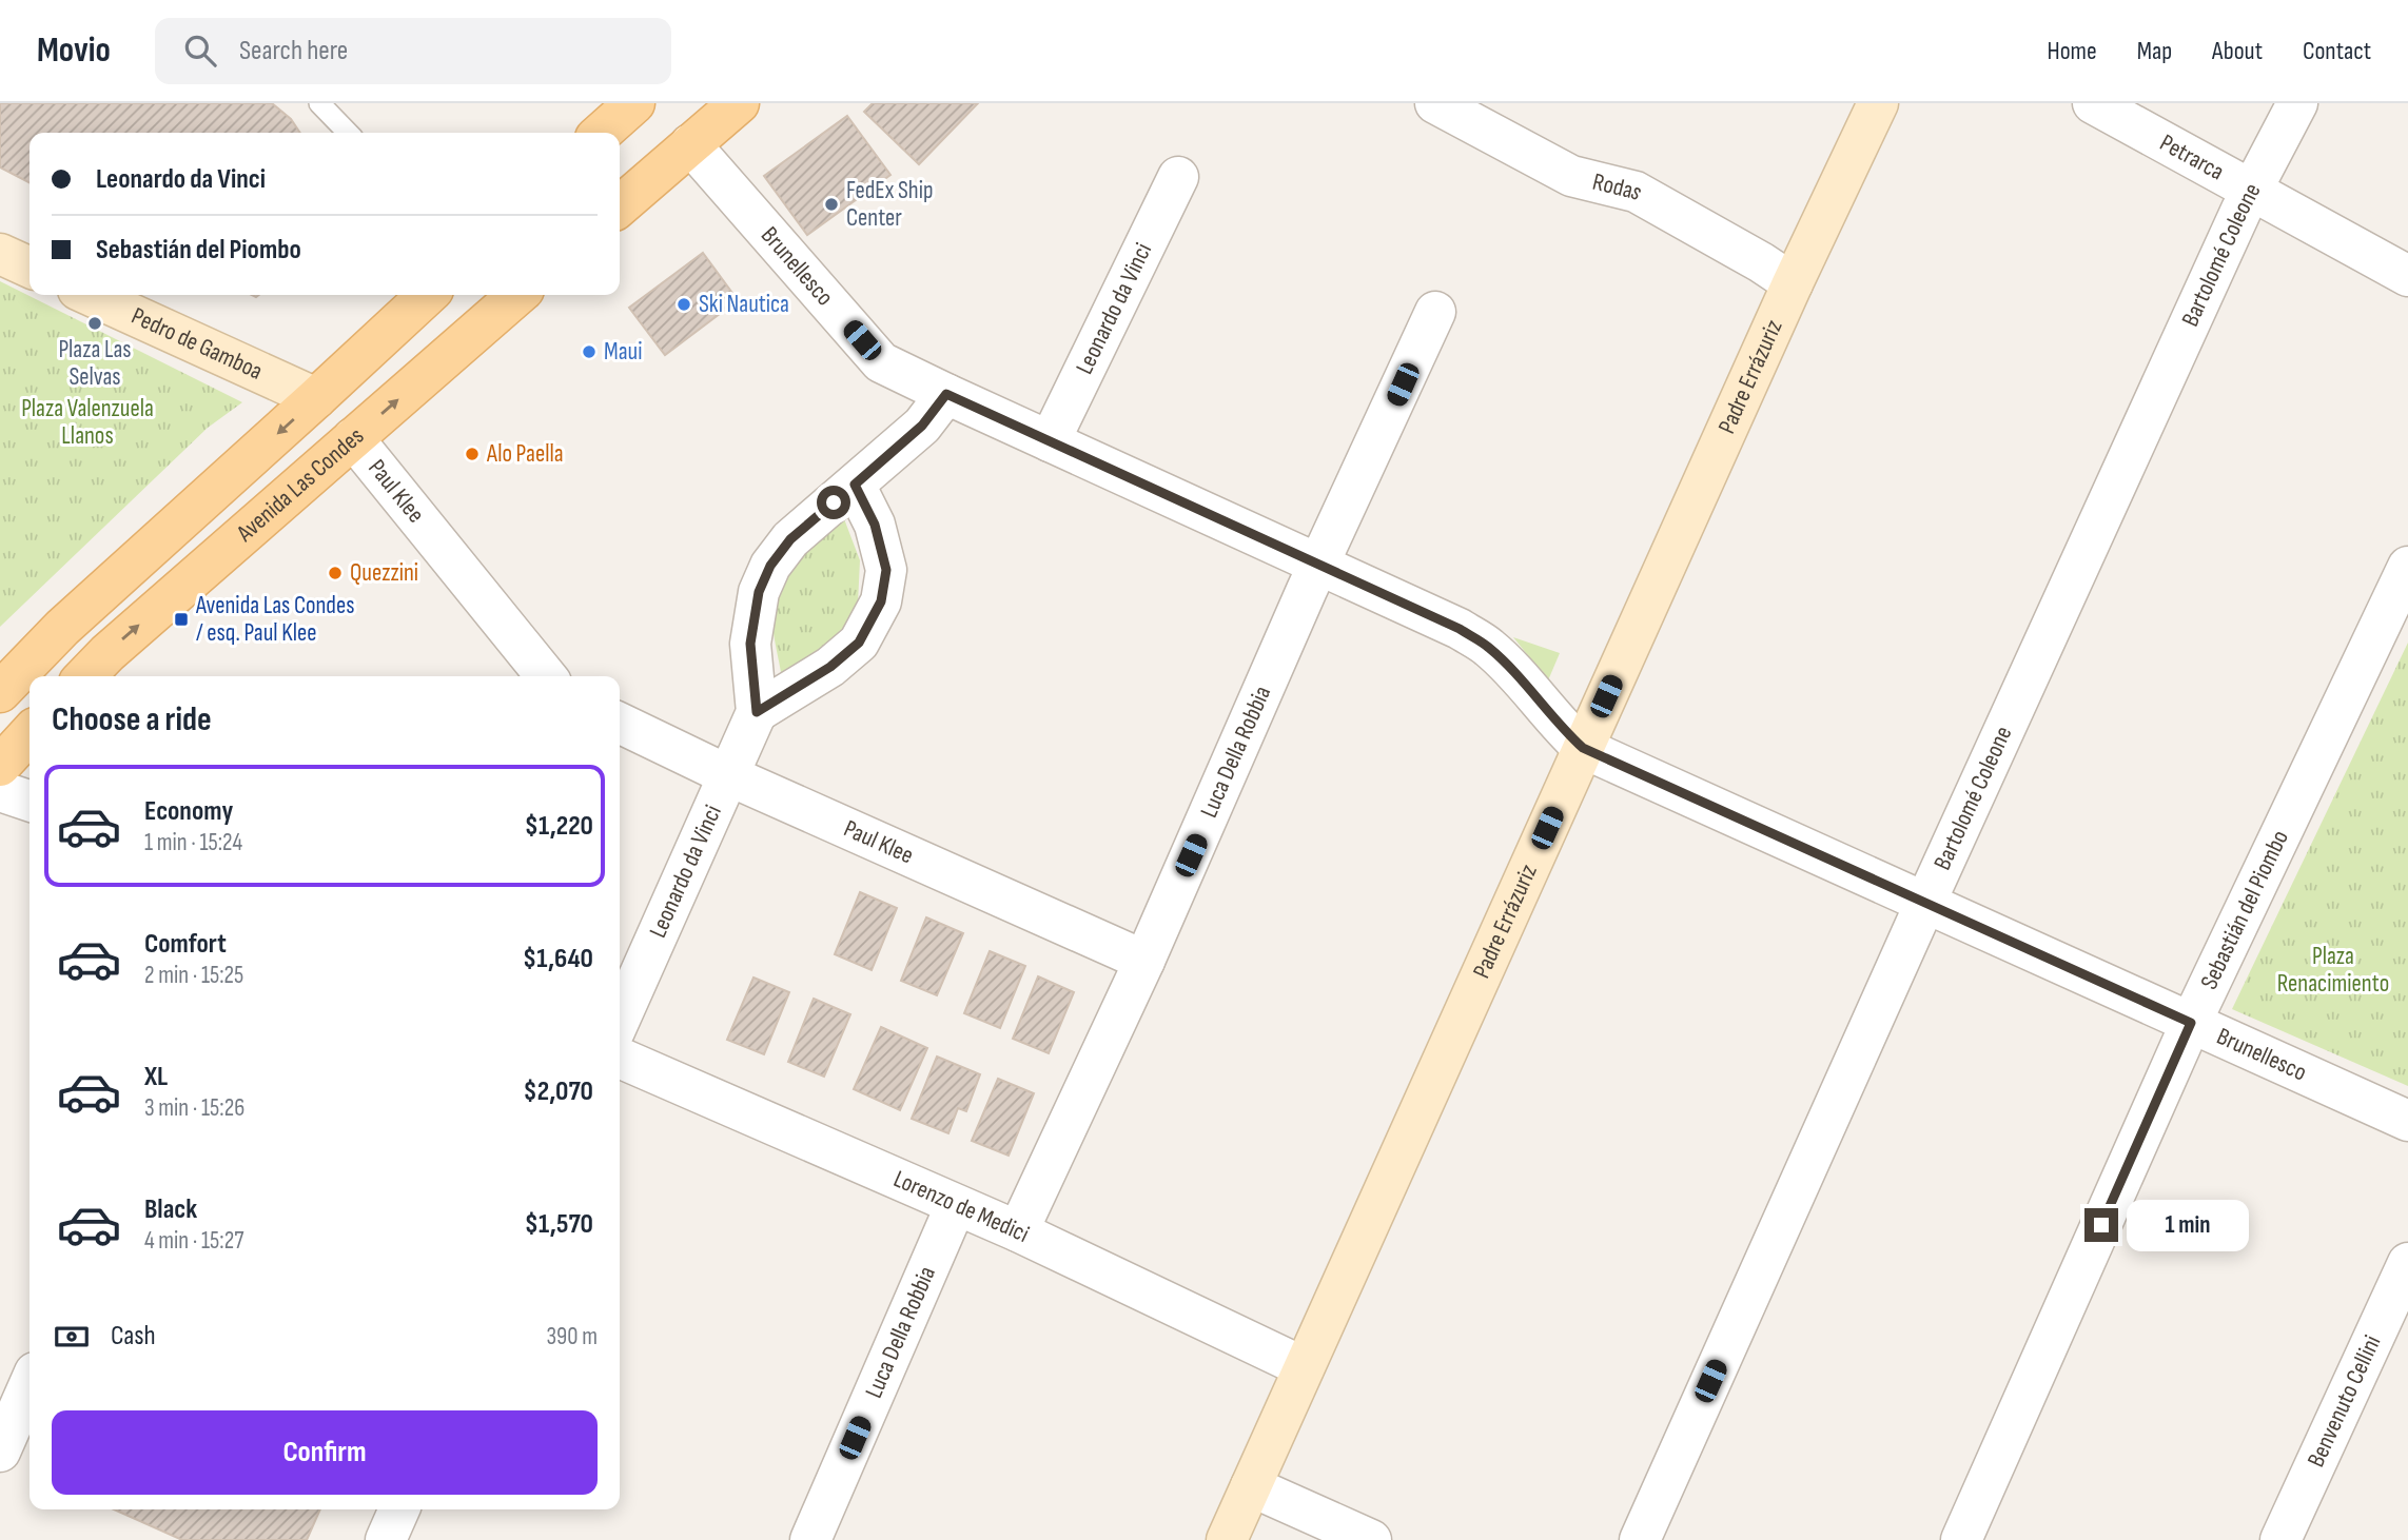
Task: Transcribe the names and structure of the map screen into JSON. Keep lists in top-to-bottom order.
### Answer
{
  "streets": {
    "main road": ["Avenida Las Condes"],
    "street": [
      "Petrarca",
      "Rodas",
      "Bartolomé Coleone",
      "Brunellesco",
      "Leonardo da Vinci",
      "Pedro de Gamboa",
      "Padre Errázuriz",
      "Paul Klee",
      "Luca Della Robbia",
      "Sebastián del Piombo",
      "Lorenzo de Medici",
      "Benvenuto Cellini"
    ]
  },
  "crossings": [
    ["Petrarca", "Bartolomé Coleone"],
    ["Rodas", "Padre Errázuriz"],
    ["Bartolomé Coleone", "Brunellesco"],
    ["Brunellesco", "Leonardo da Vinci"],
    ["Brunellesco", "Padre Errázuriz"],
    ["Brunellesco", "Luca Della Robbia"],
    ["Brunellesco", "Sebastián del Piombo"],
    ["Leonardo da Vinci", "Paul Klee"],
    ["Padre Errázuriz", "Lorenzo de Medici"],
    ["Avenida Las Condes", "Paul Klee"],
    ["Paul Klee", "Luca Della Robbia"],
    ["Luca Della Robbia", "Lorenzo de Medici"]
  ],
  "parks": ["Plaza Valenzuela Llanos", "Plaza Renacimiento"],
  "places": {
    "other": [
      "FedEx Ship Center",
      "Ski Nautica",
      "Plaza Las Selvas",
      "Maui",
      "Alo Paella",
      "Quezzini"
    ],
    "transit": ["Avenida Las Condes / esq. Paul Klee"]
  },
  "page": {
    "header": "Movio",
    "search": "Search here",
    "nav": [
      "Home",
      "Map",
      "About",
      "Contact"
    ],
    "banner": ["Leonardo da Vinci", "Sebastián del Piombo"],
    "heading": "Choose a ride",
    "list": [
      {
        "name": "Economy",
        "note": "1 min · 15:24",
        "value": "$1,220"
      },
      {
        "name": "Comfort",
        "note": "2 min · 15:25",
        "value": "$1,640"
      },
      {
        "name": "XL",
        "note": "3 min · 15:26",
        "value": "$2,070"
      },
      {
        "name": "Black",
        "note": "4 min · 15:27",
        "value": "$1,570"
      }
    ],
    "bubble": "1 min",
    "pay": ["Cash", "390 m"],
    "buttons": "Confirm"
  }
}
